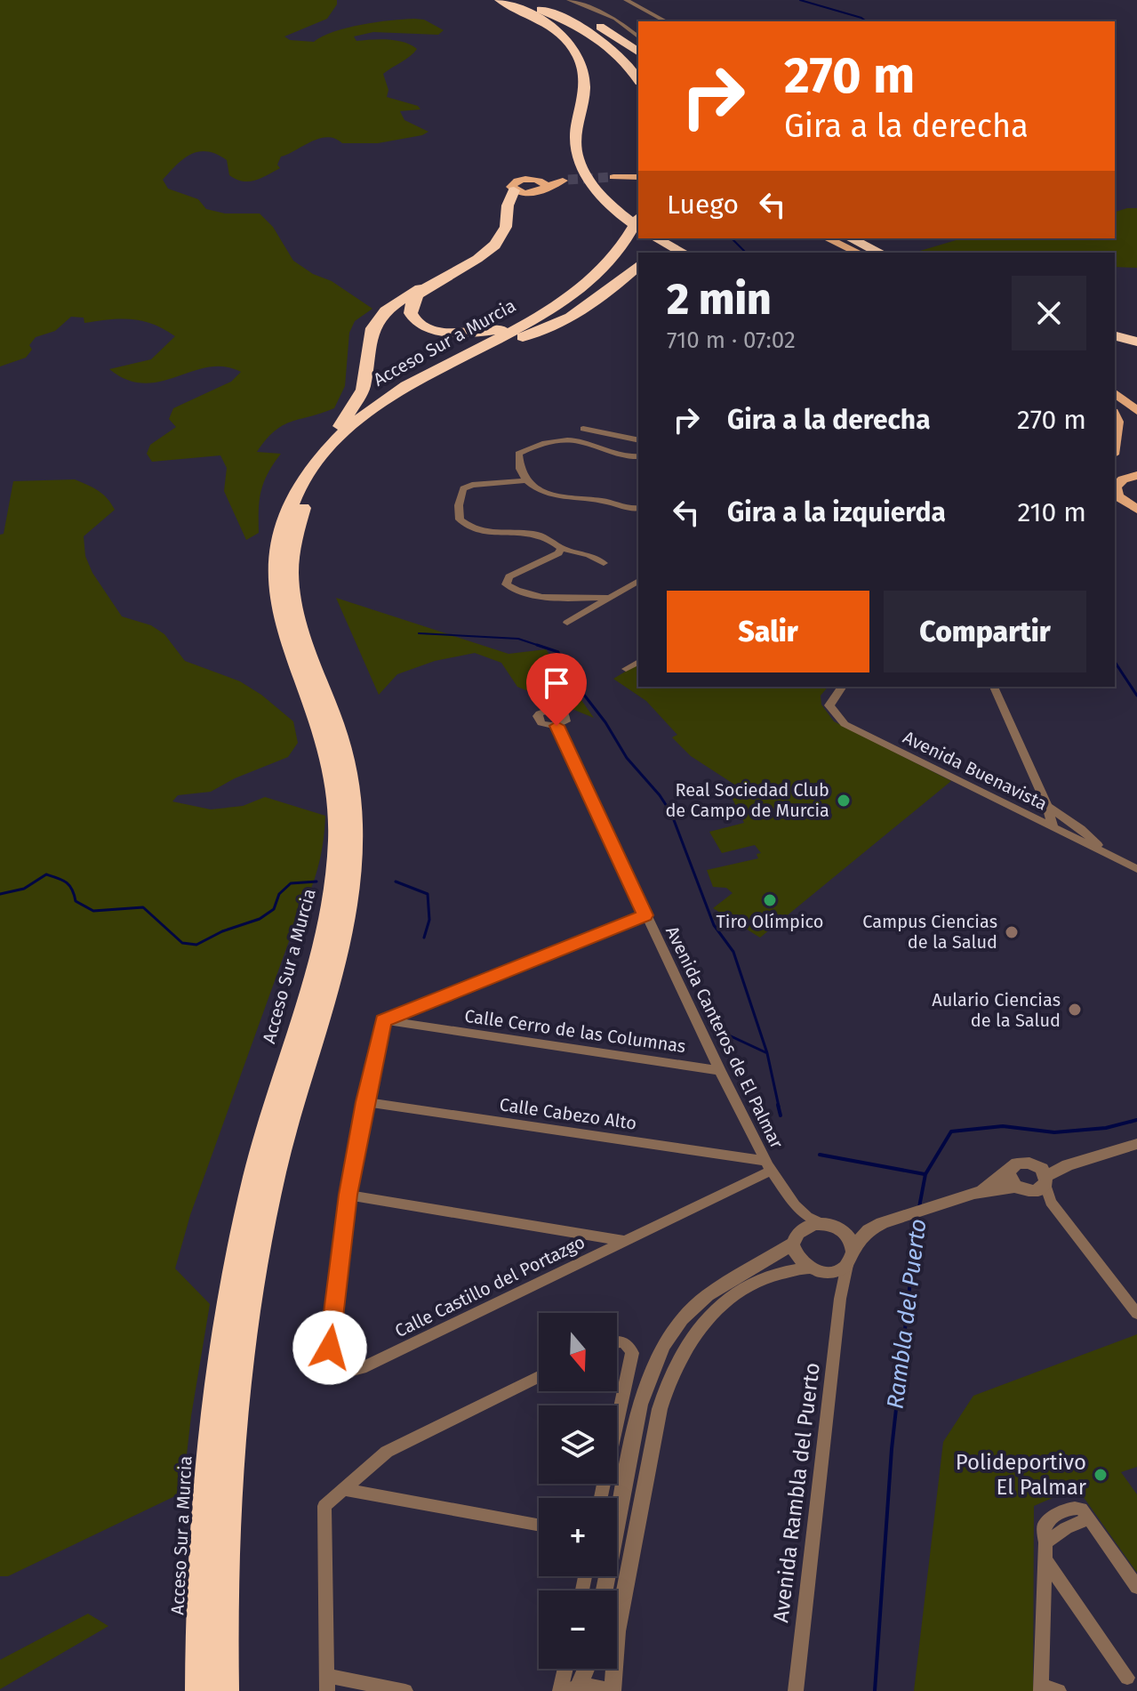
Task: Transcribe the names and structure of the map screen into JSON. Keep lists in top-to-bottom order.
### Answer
{
  "streets": {
    "highway": ["Acceso Sur a Murcia"],
    "street": [
      "Avenida Buenavista",
      "Calle Cerro de las Columnas",
      "Avenida Canteros de El Palmar",
      "Calle Cabezo Alto",
      "Calle Castillo del Portazgo",
      "Avenida Rambla del Puerto"
    ]
  },
  "crossings": [
    ["Calle Cerro de las Columnas", "Avenida Canteros de El Palmar"],
    ["Calle Cerro de las Columnas", "Calle Castillo del Portazgo"],
    ["Avenida Canteros de El Palmar", "Calle Cabezo Alto"],
    ["Avenida Canteros de El Palmar", "Calle Castillo del Portazgo"],
    ["Avenida Canteros de El Palmar", "Avenida Rambla del Puerto"],
    ["Calle Cabezo Alto", "Calle Castillo del Portazgo"]
  ],
  "water": ["Rambla del Puerto"],
  "places": [
    "Real Sociedad Club de Campo de Murcia",
    "Tiro Olímpico",
    "Campus Ciencias de la Salud",
    "Aulario Ciencias de la Salud",
    "Polideportivo El Palmar"
  ],
  "north": "bottom",
  "page": {
    "turn": ["270 m", "Gira a la derecha"],
    "then": "Luego",
    "heading": ["2 min", "710 m · 07:02"],
    "list": [
      {
        "name": "Gira a la derecha",
        "value": "270 m"
      },
      {
        "name": "Gira a la izquierda",
        "value": "210 m"
      }
    ],
    "buttons": ["Salir", "Compartir"],
    "map_buttons": ["+", "−"]
  }
}
